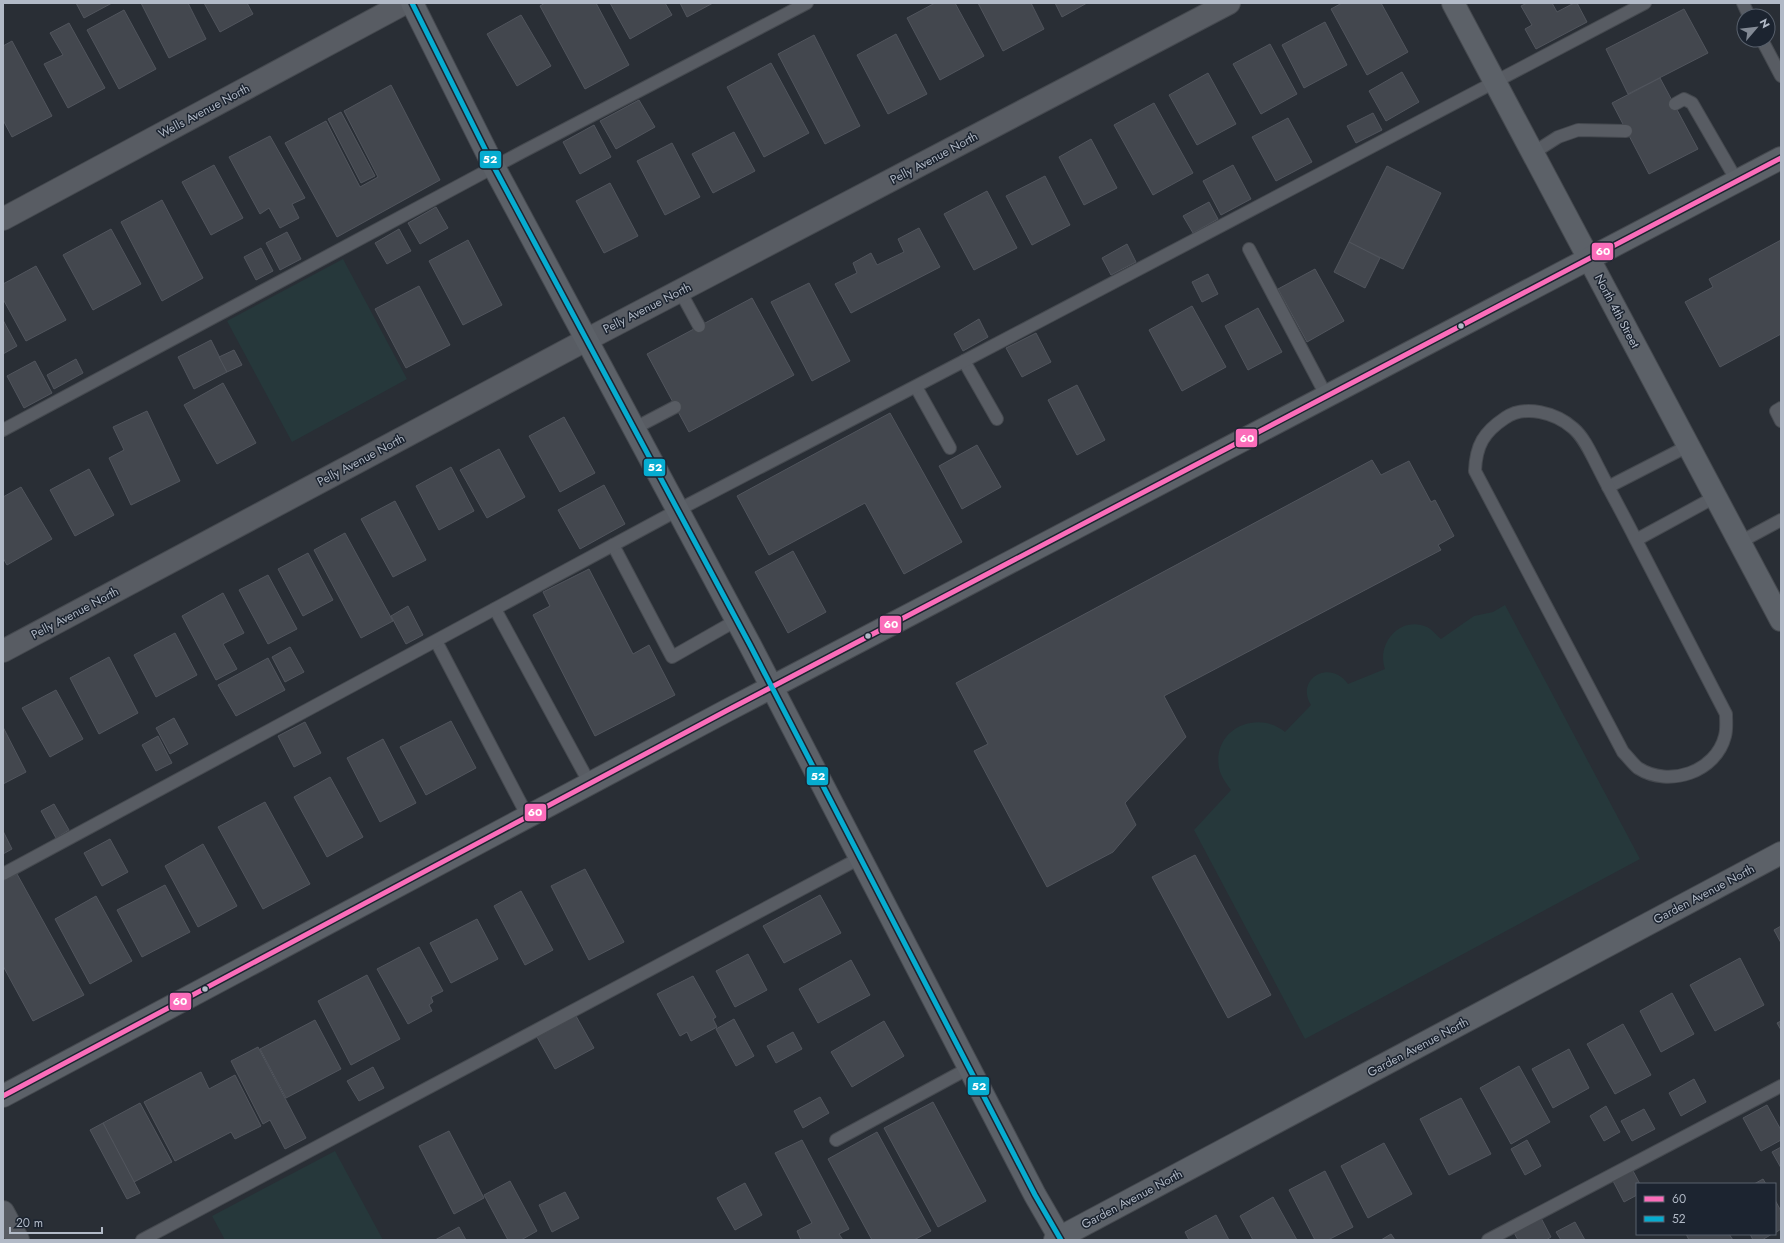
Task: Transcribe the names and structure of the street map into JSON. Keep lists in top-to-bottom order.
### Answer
{
  "streets": {
    "street": [
      "Wells Avenue North",
      "Pelly Avenue North",
      "North 4th Street",
      "Garden Avenue North"
    ]
  },
  "lines": ["transit line 52", "transit line 60"],
  "legend": ["60", "52"],
  "scale_bar": "20 m",
  "north": "top right"
}
